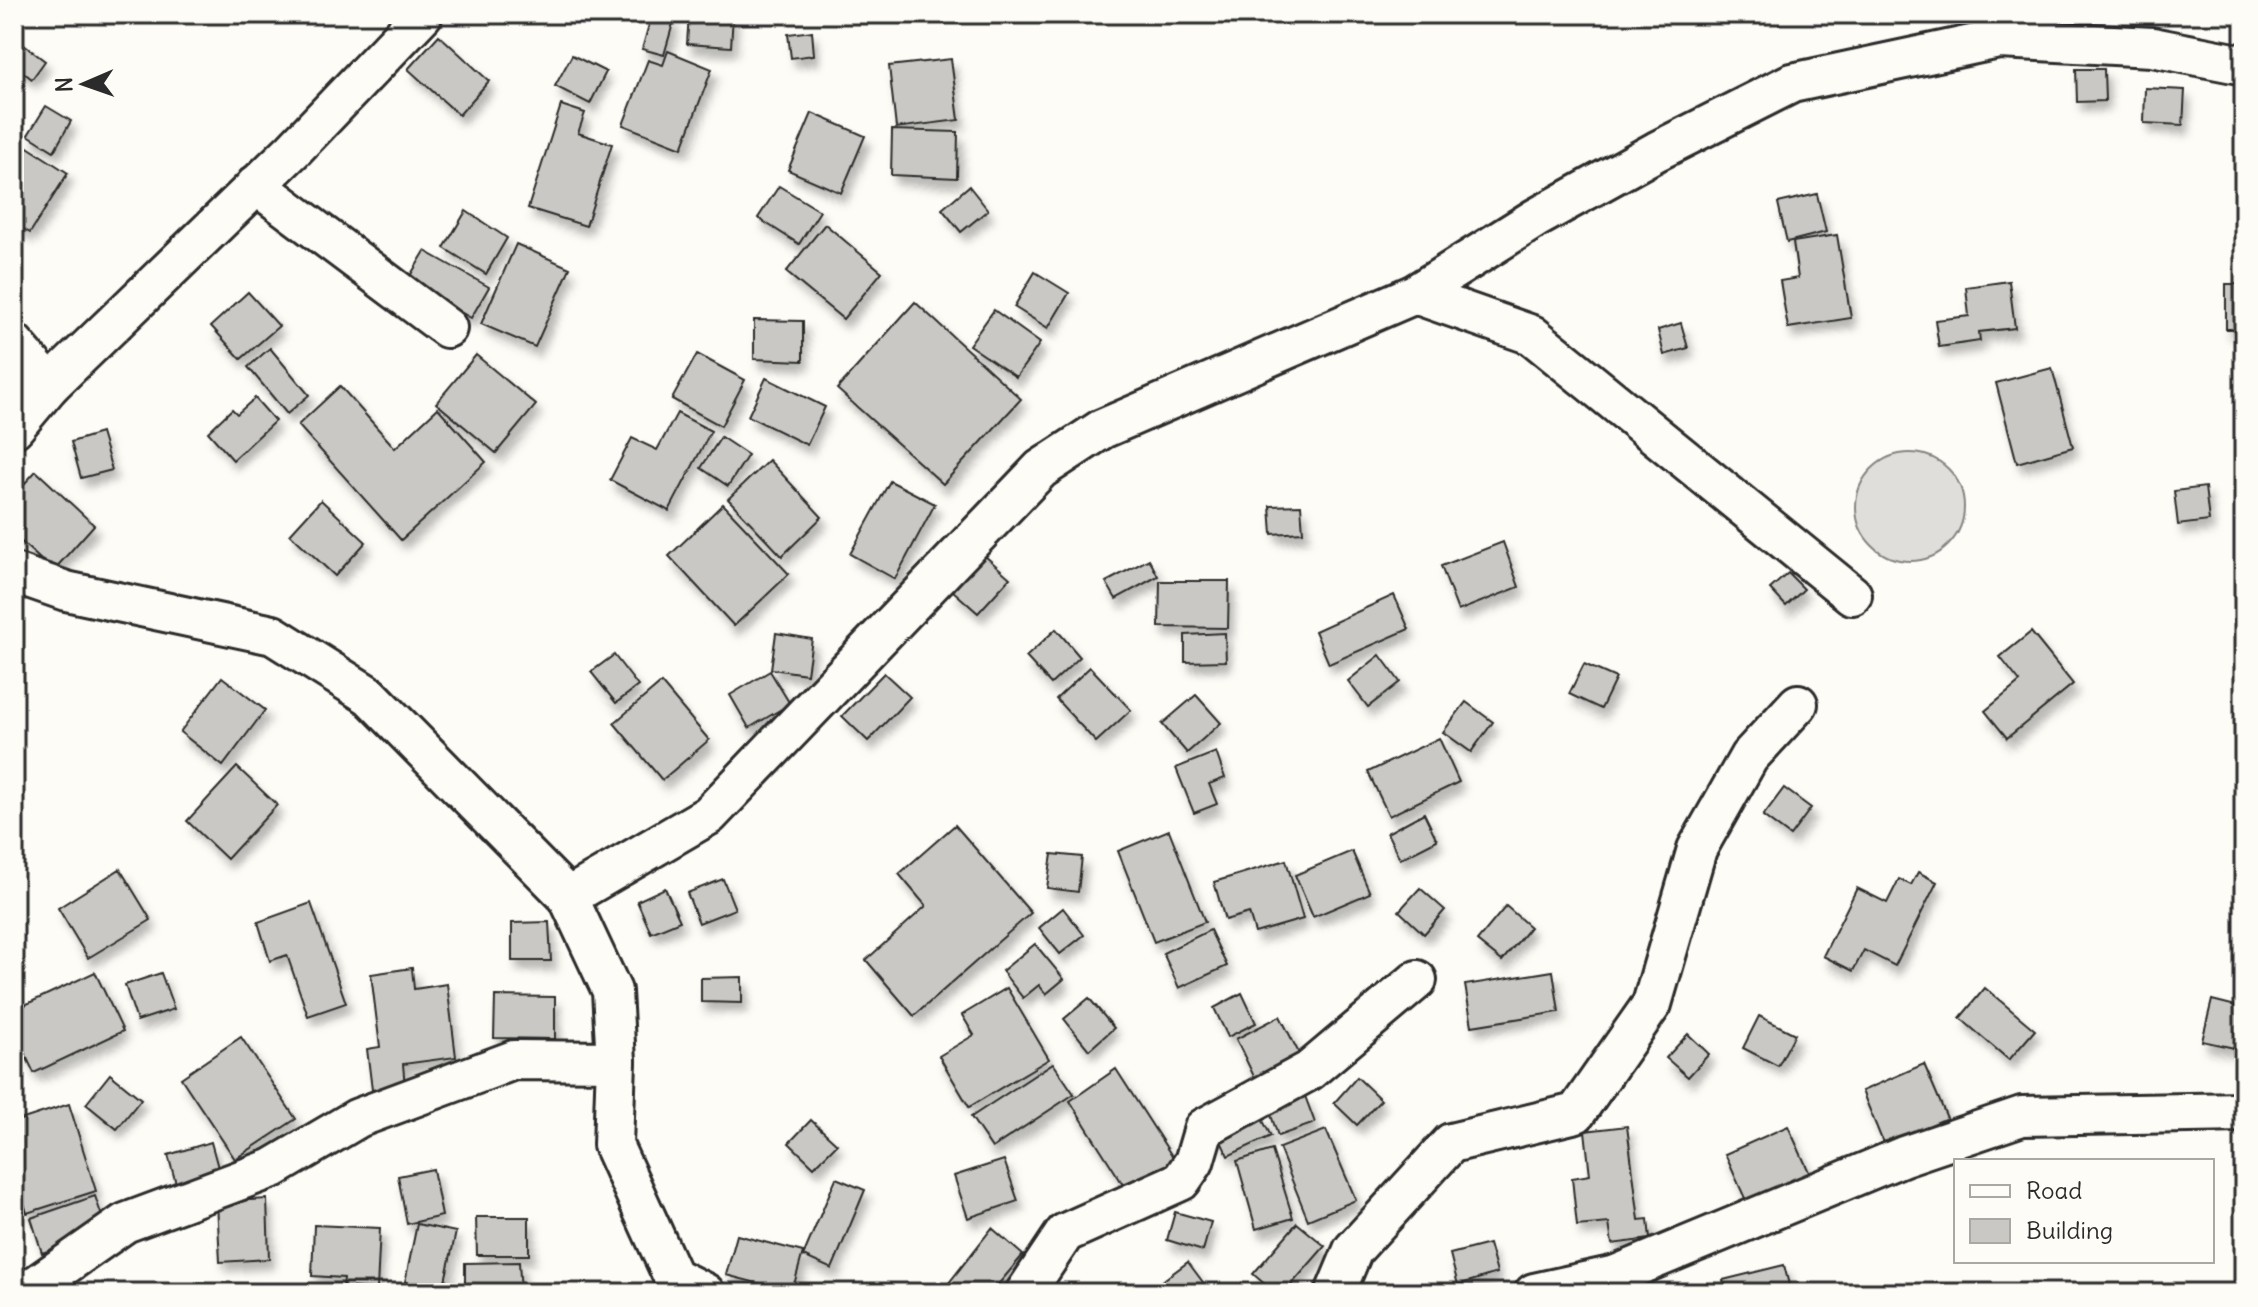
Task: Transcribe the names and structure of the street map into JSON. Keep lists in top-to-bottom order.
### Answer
{
  "legend": ["Road", "Building"],
  "north": "left"
}
